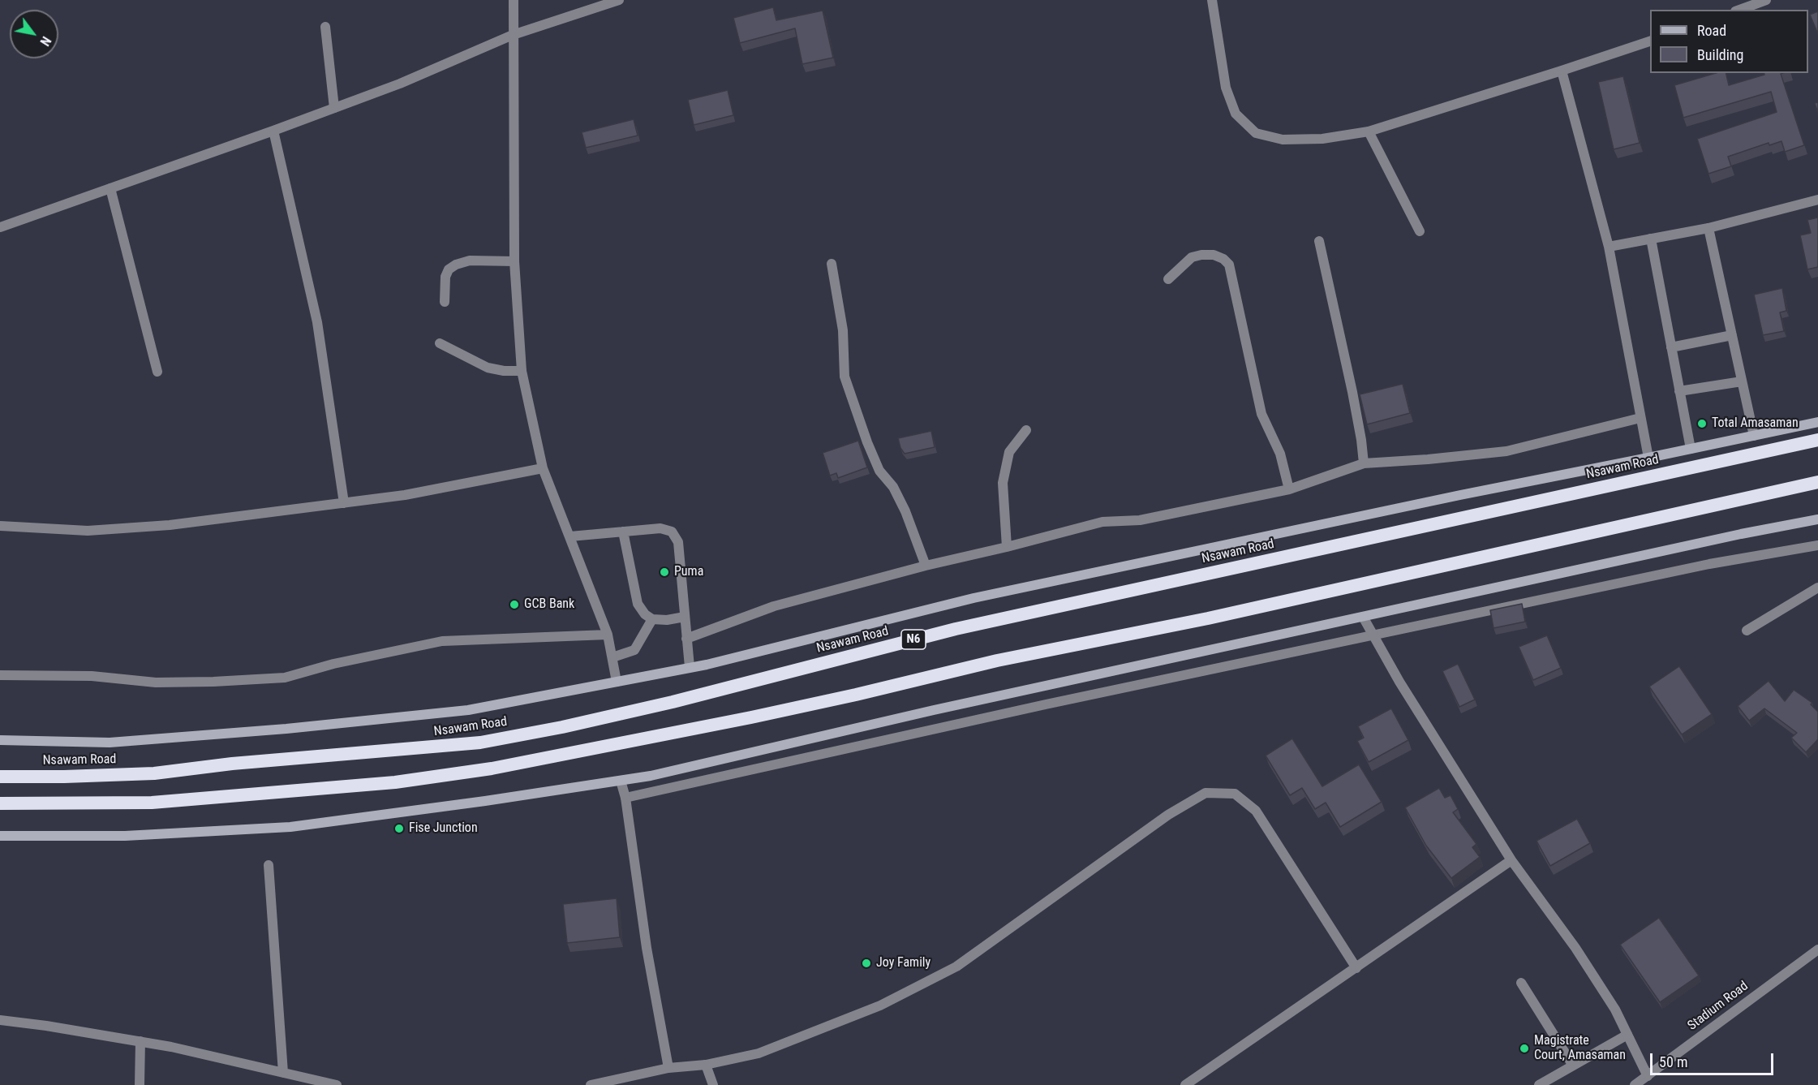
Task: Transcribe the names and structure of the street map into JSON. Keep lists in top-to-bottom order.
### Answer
{
  "streets": {
    "highway": ["Nsawam Road", "N6"],
    "street": ["Stadium Road"]
  },
  "places": [
    "Total Amasaman",
    "Puma",
    "GCB Bank",
    "Fise Junction",
    "Joy Family",
    "Magistrate Court, Amasaman"
  ],
  "legend": ["Road", "Building"],
  "scale_bar": "50 m",
  "north": "bottom right"
}
